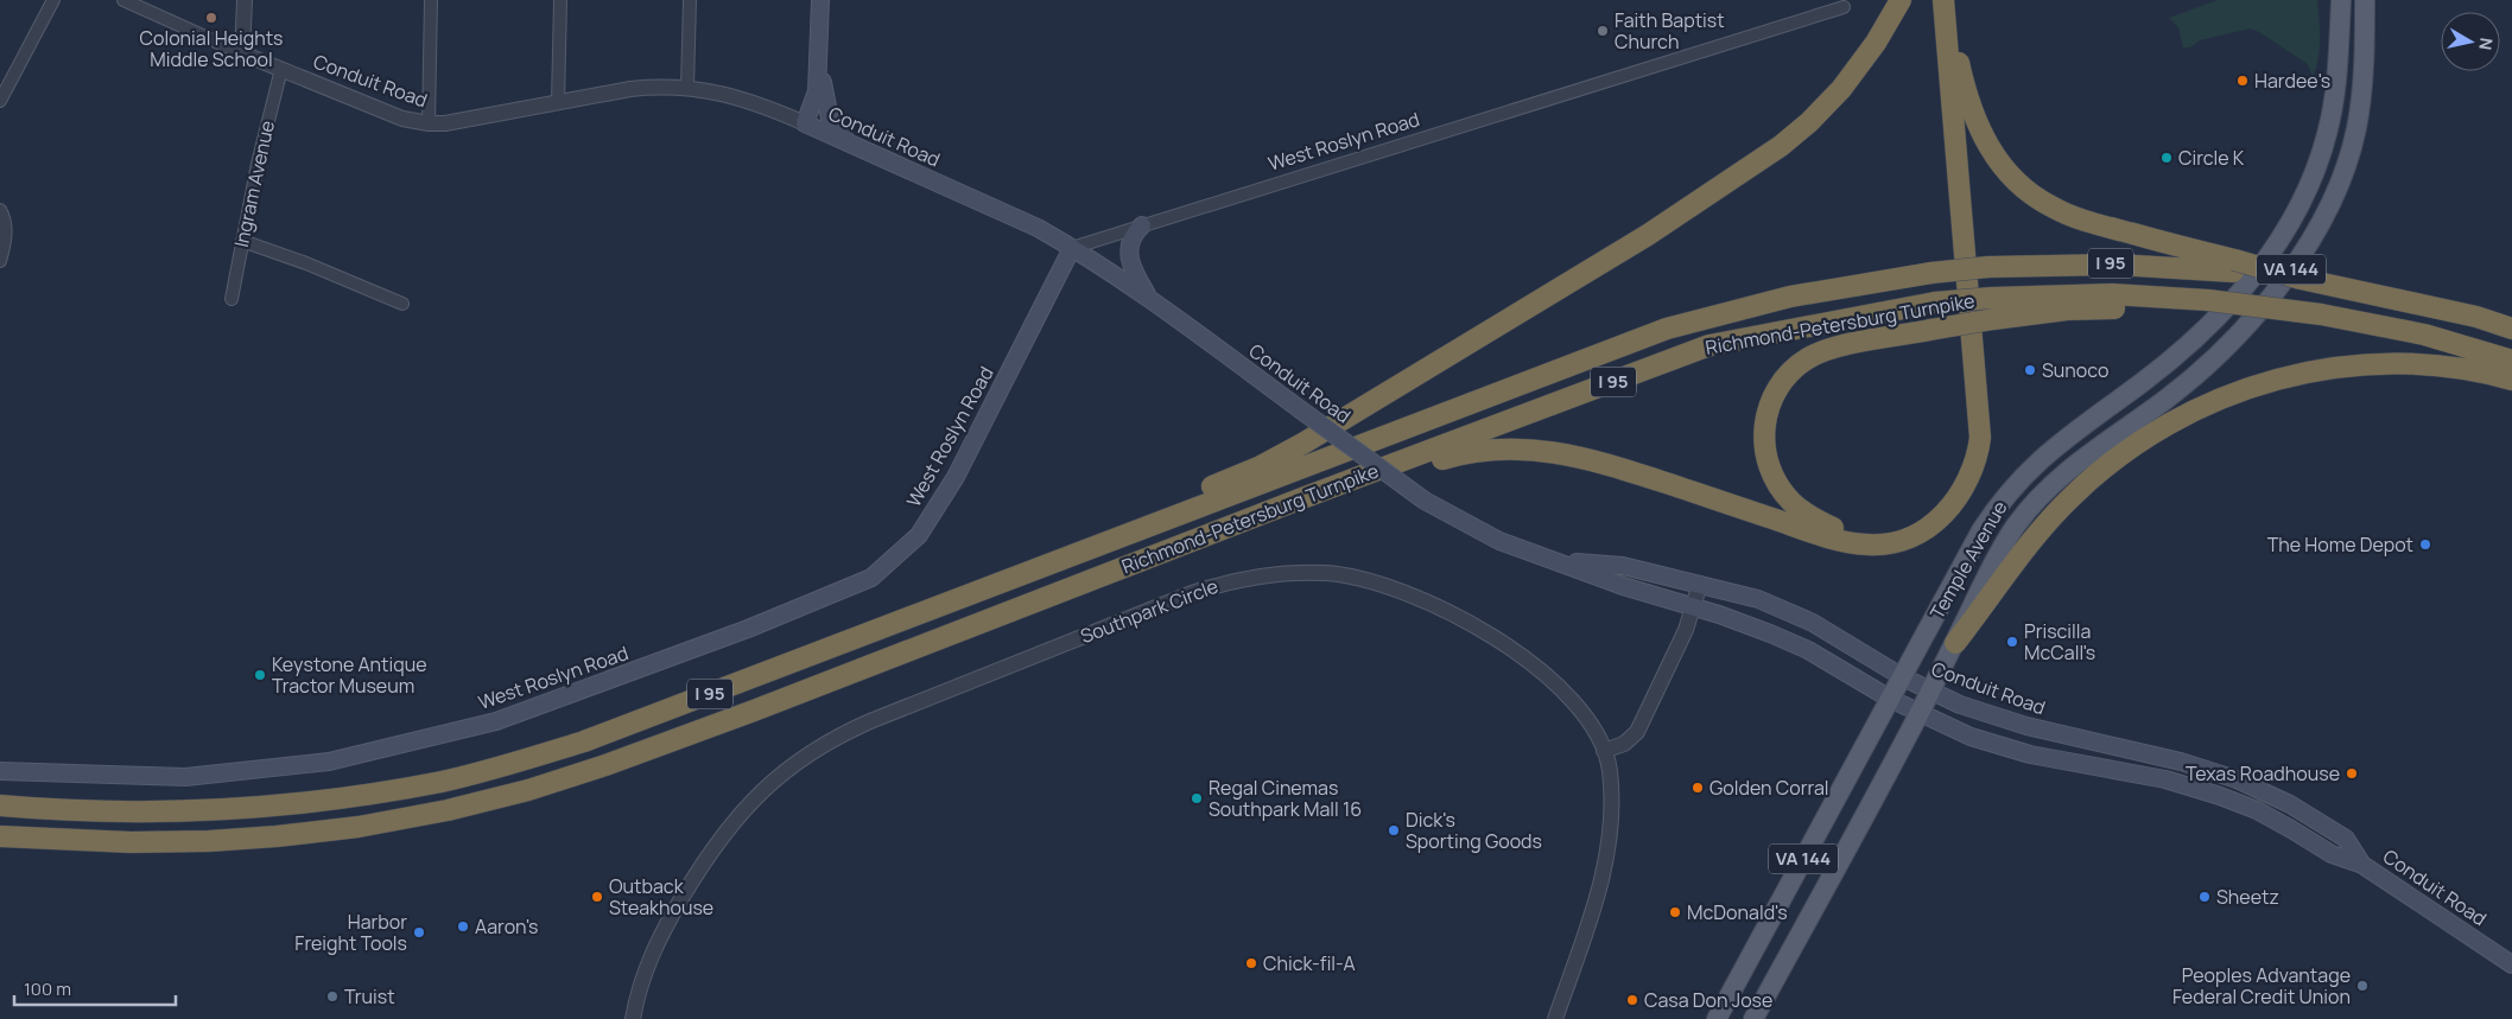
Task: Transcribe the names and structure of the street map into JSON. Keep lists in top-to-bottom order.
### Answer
{
  "streets": {
    "highway": ["I 95", "Richmond-Petersburg Turnpike"],
    "main road": [
      "Conduit Road",
      "West Roslyn Road",
      "VA 144",
      "Temple Avenue"
    ],
    "street": ["Ingram Avenue", "Southpark Circle"]
  },
  "crossings": [
    ["Conduit Road", "West Roslyn Road"],
    ["Conduit Road", "Ingram Avenue"],
    ["Conduit Road", "Temple Avenue"]
  ],
  "places": [
    "Colonial Heights Middle School",
    "Faith Baptist Church",
    "Hardee's",
    "Circle K",
    "Sunoco",
    "The Home Depot",
    "Priscilla McCall's",
    "Keystone Antique Tractor Museum",
    "Texas Roadhouse",
    "Golden Corral",
    "Regal Cinemas Southpark Mall 16",
    "Dick's Sporting Goods",
    "Outback Steakhouse",
    "Sheetz",
    "McDonald's",
    "Aaron's",
    "Harbor Freight Tools",
    "Chick-fil-A",
    "Peoples Advantage Federal Credit Union",
    "Truist",
    "Casa Don Jose"
  ],
  "scale_bar": "100 m",
  "north": "right"
}
